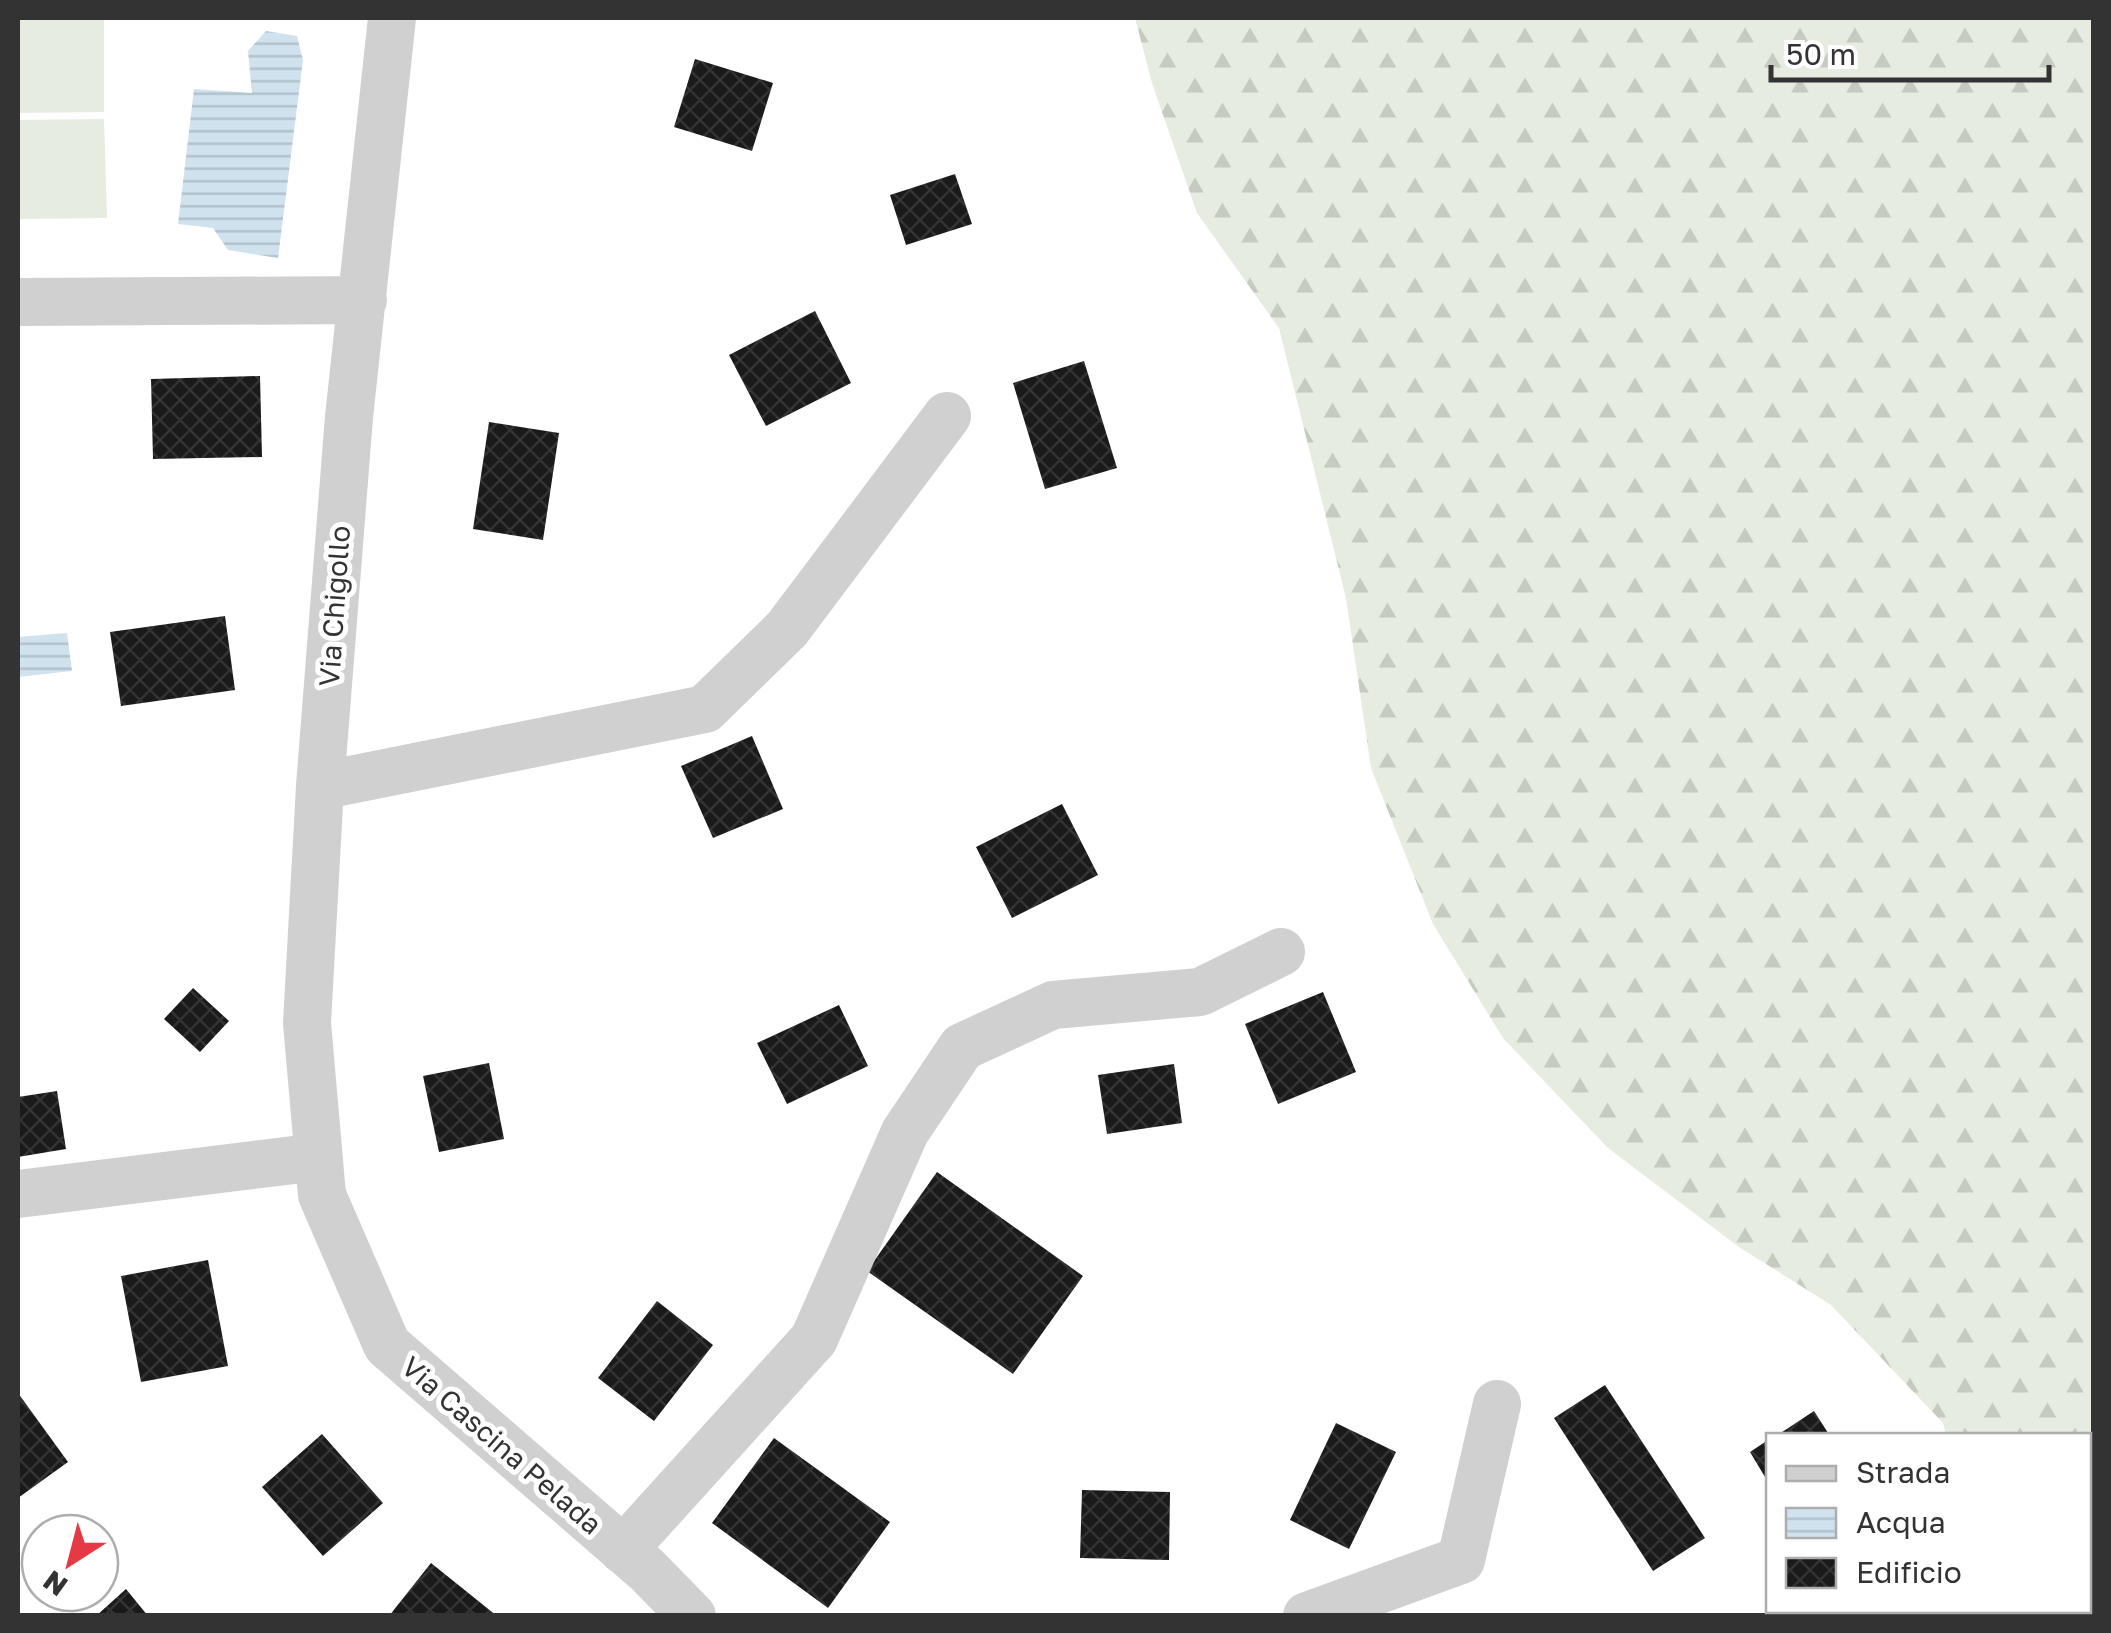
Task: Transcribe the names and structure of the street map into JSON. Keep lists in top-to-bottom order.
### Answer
{
  "streets": {
    "street": ["Via Chigollo", "Via Cascina Pelada"]
  },
  "crossings": [
    ["Via Chigollo", "Via Cascina Pelada"]
  ],
  "legend": ["Strada", "Acqua", "Edificio"],
  "scale_bar": "50 m",
  "north": "bottom left"
}
